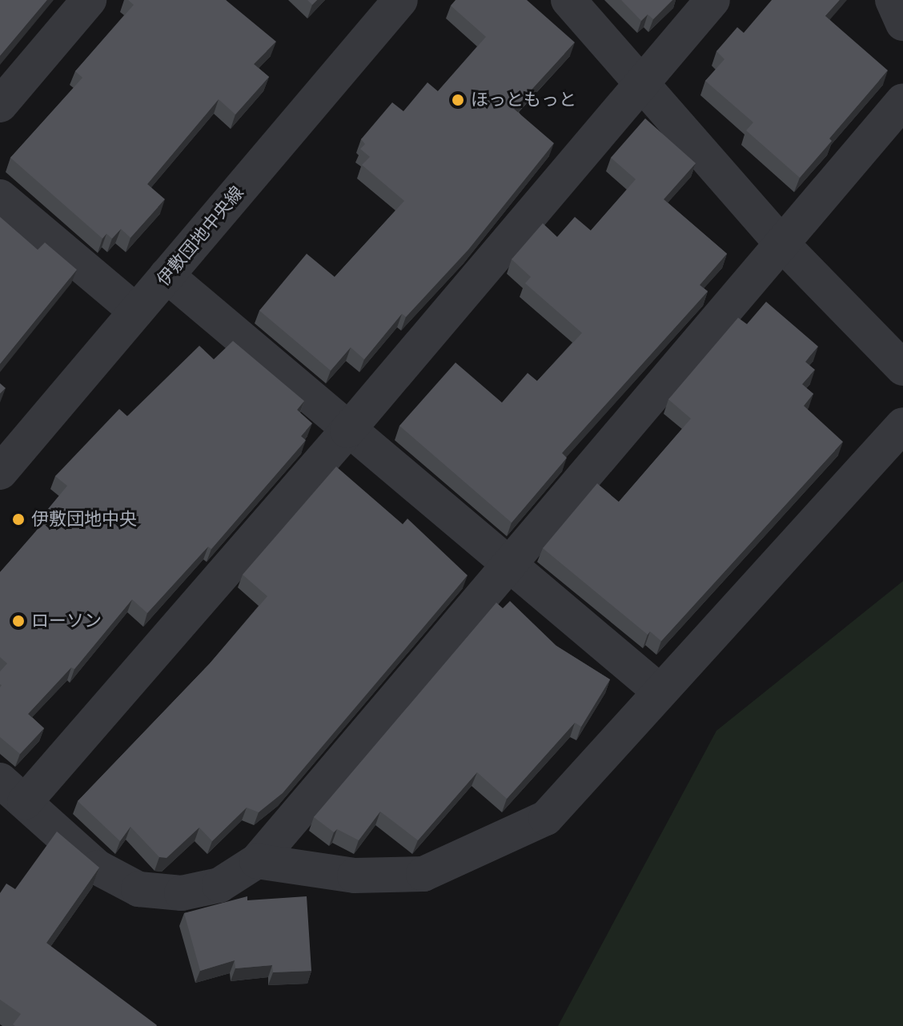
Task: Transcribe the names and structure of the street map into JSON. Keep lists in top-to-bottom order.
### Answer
{
  "streets": {
    "street": ["伊敷団地中央線"]
  },
  "places": ["ほっともっと", "伊敷団地中央", "ローソン"]
}
